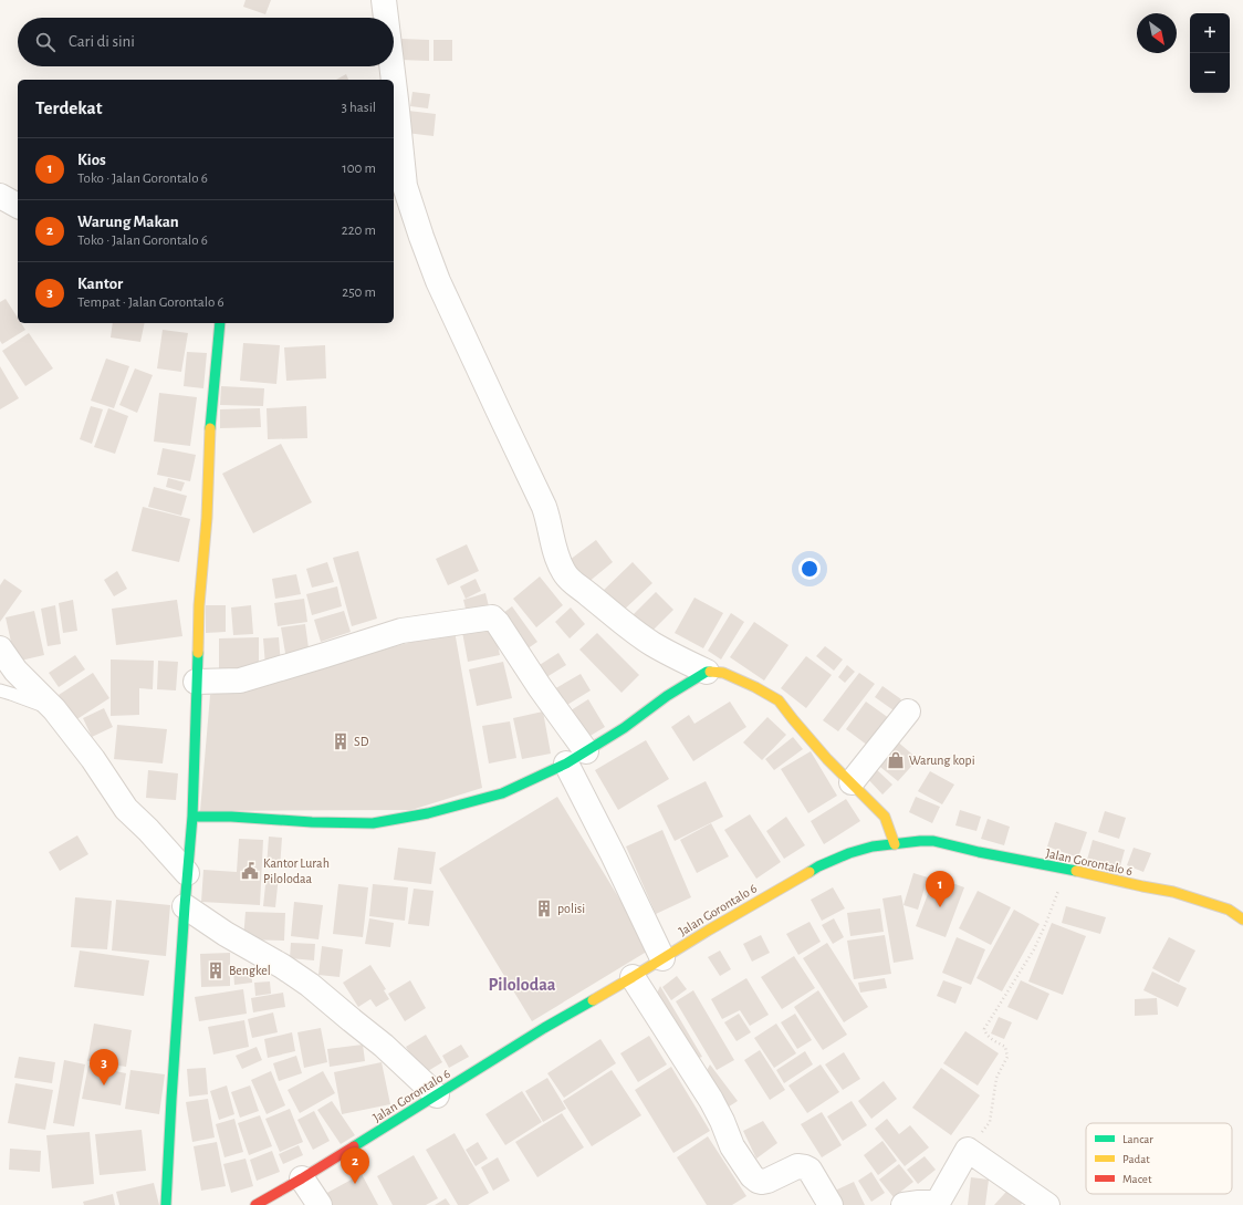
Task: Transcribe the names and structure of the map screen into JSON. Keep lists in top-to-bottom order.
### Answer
{
  "streets": {
    "street": ["Jalan Gorontalo 6"]
  },
  "districts": ["Pilolodaa"],
  "places": {
    "building": ["SD", "polisi", "Bengkel"],
    "shop": ["Warung kopi"],
    "public building": ["Kantor Lurah Pilolodaa"]
  },
  "legend": ["Lancar", "Padat", "Macet"],
  "north": "bottom right",
  "page": {
    "map_buttons": ["+", "−"],
    "search": "Cari di sini",
    "heading": ["Terdekat", "3 hasil"],
    "list": [
      {
        "mark": "1",
        "name": "Kios",
        "note": "Toko · Jalan Gorontalo 6",
        "value": "100 m"
      },
      {
        "mark": "2",
        "name": "Warung Makan",
        "note": "Toko · Jalan Gorontalo 6",
        "value": "220 m"
      },
      {
        "mark": "3",
        "name": "Kantor",
        "note": "Tempat · Jalan Gorontalo 6",
        "value": "250 m"
      }
    ],
    "pins": ["1", "3", "2"]
  }
}
